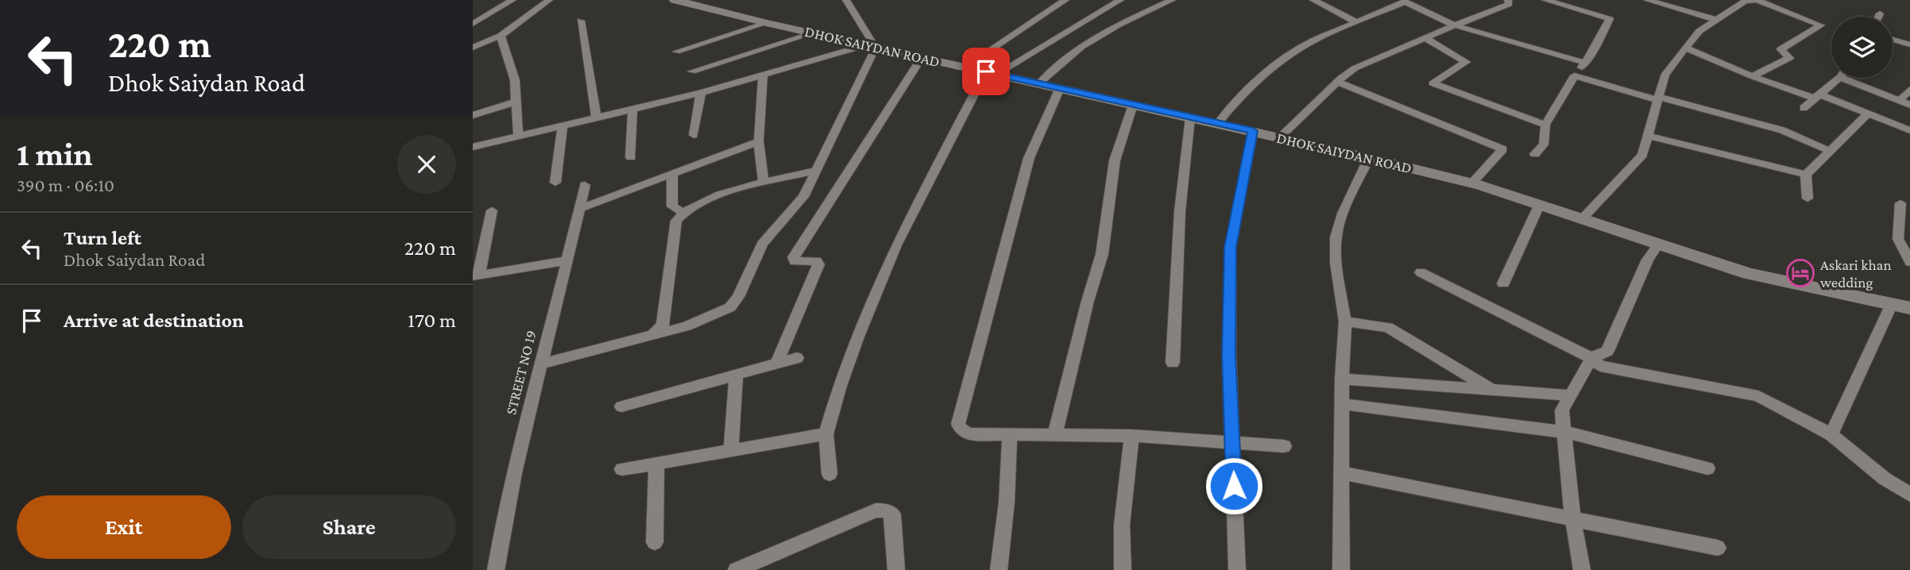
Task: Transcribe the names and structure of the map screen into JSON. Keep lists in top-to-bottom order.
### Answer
{
  "streets": {
    "main road": ["DHOK SAIYDAN ROAD"],
    "street": ["STREET NO 19"]
  },
  "places": {
    "hotel": ["Askari khan wedding"]
  },
  "page": {
    "turn": ["220 m", "Dhok Saiydan Road"],
    "heading": ["1 min", "390 m · 06:10"],
    "list": [
      {
        "name": "Turn left",
        "note": "Dhok Saiydan Road",
        "value": "220 m"
      },
      {
        "name": "Arrive at destination",
        "value": "170 m"
      }
    ],
    "buttons": ["Exit", "Share"]
  }
}
